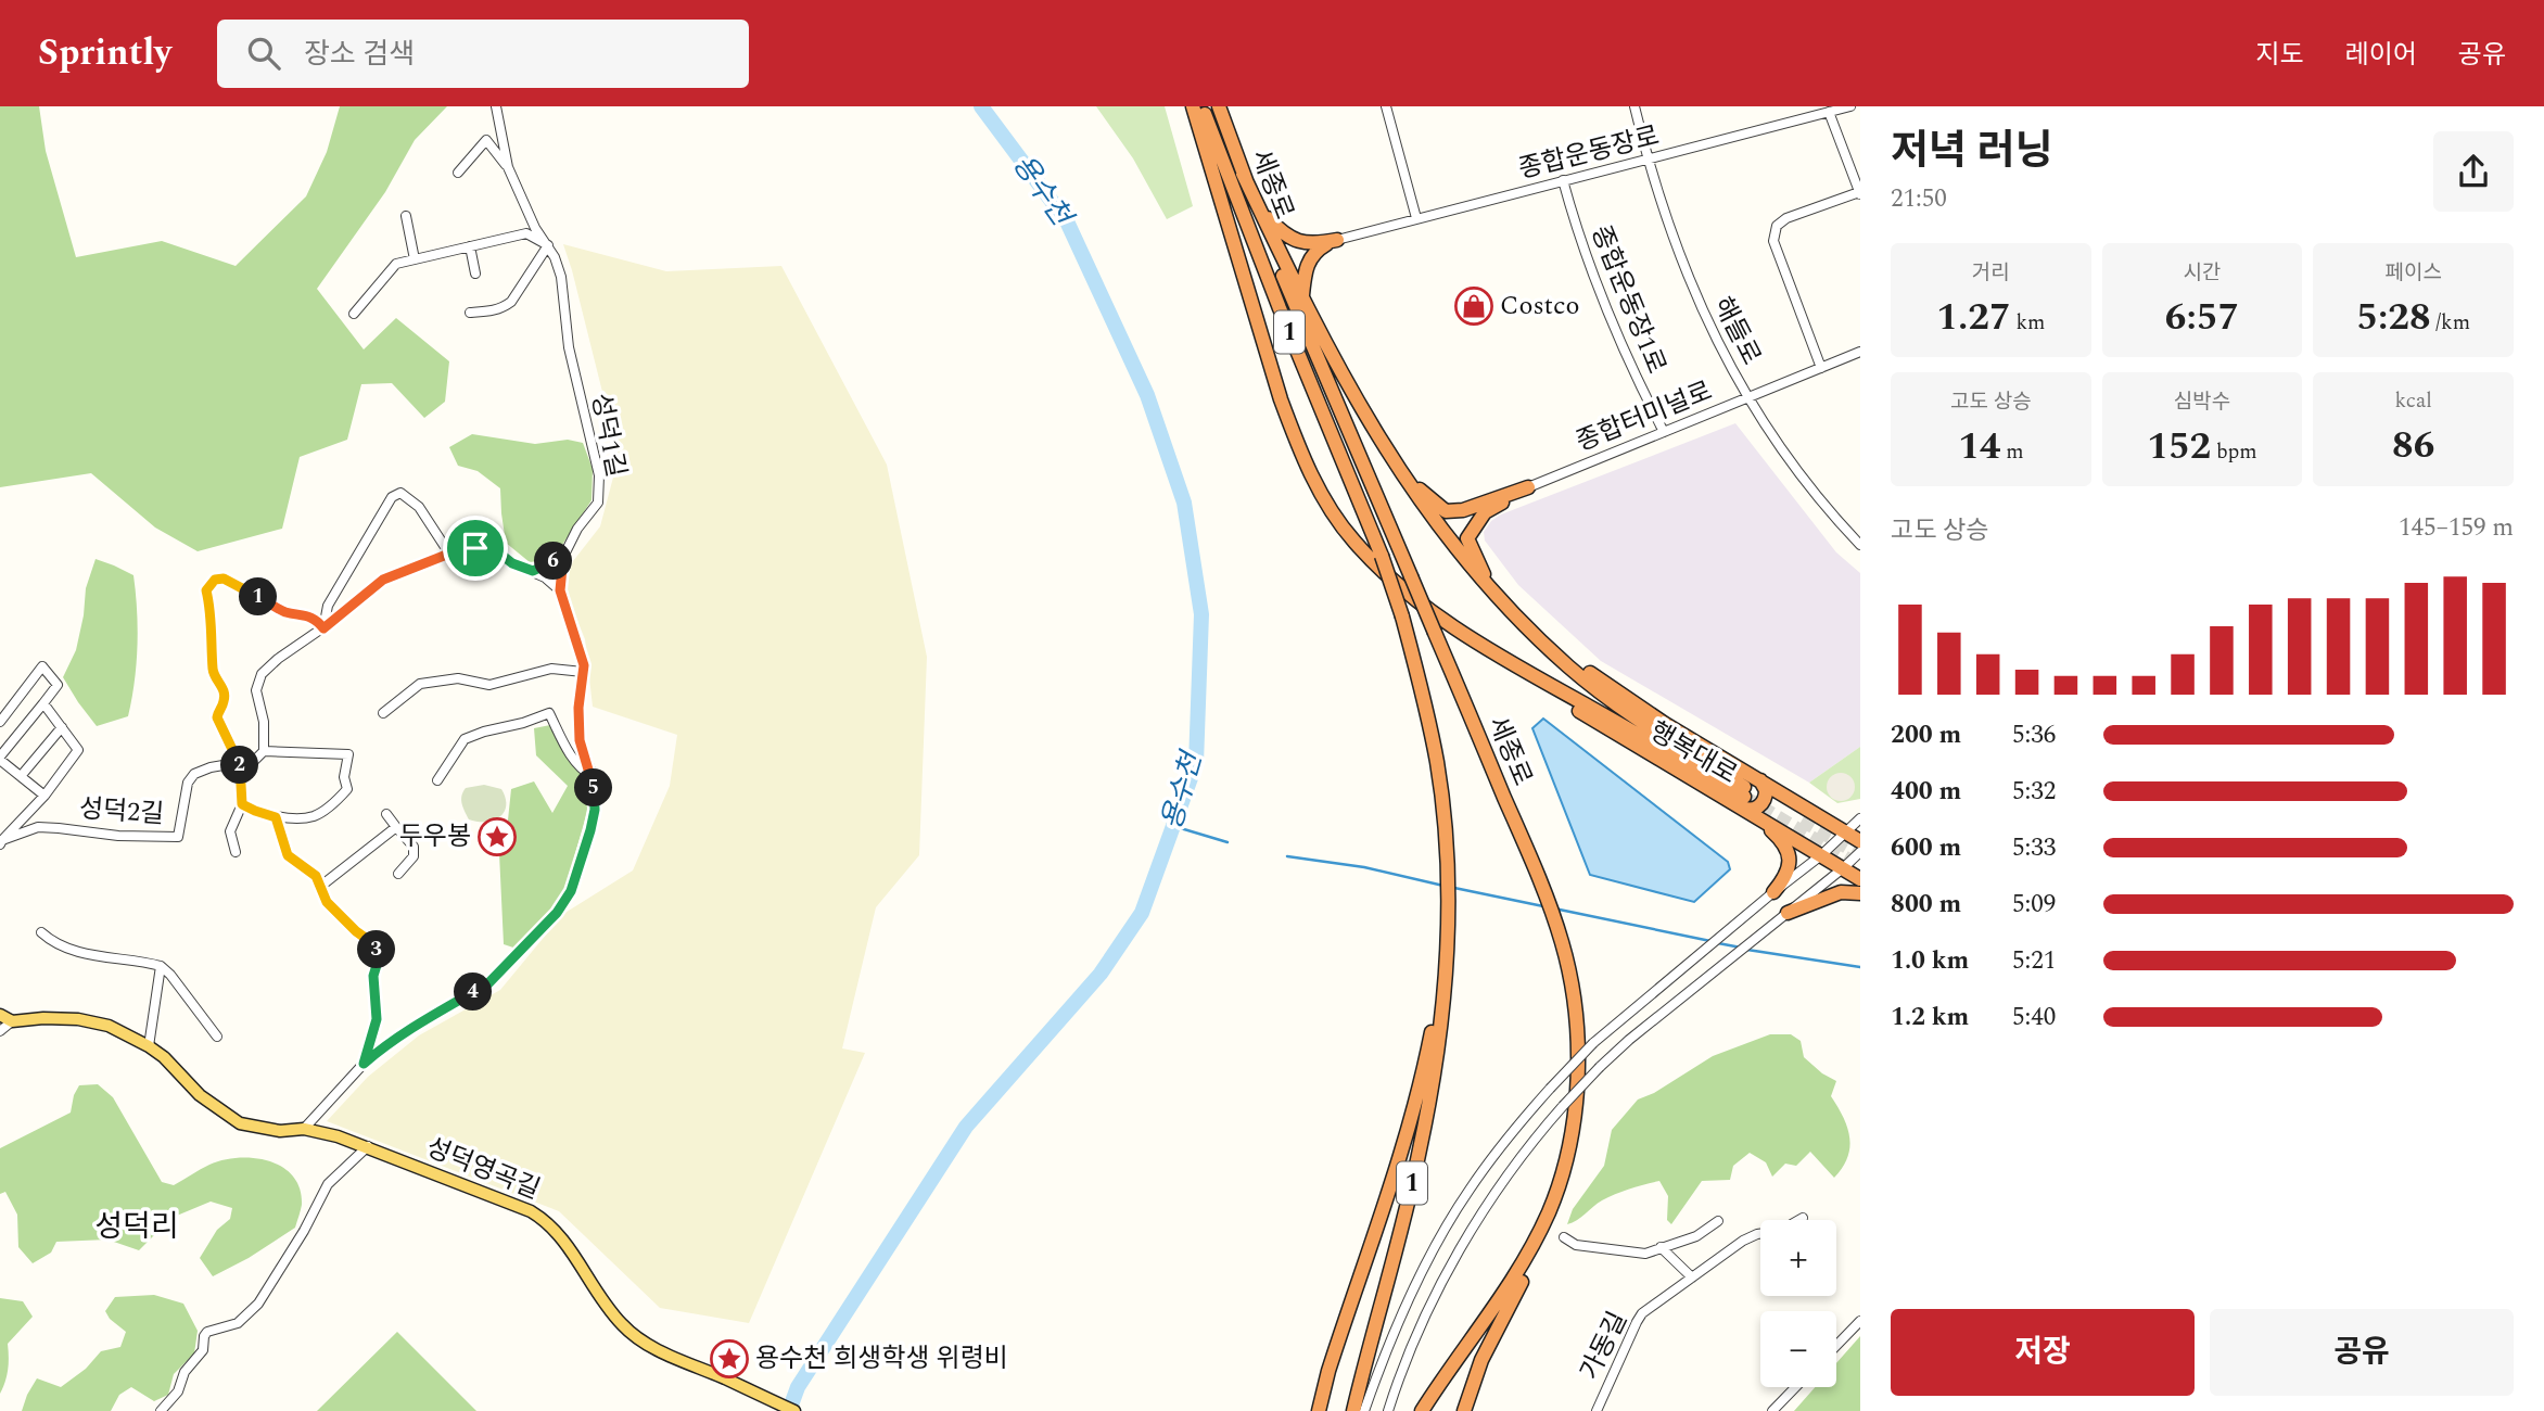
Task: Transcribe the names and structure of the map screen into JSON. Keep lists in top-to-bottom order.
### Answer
{
  "streets": {
    "highway": ["세종로", "1", "행복대로"],
    "main road": ["성덕영곡길"],
    "street": [
      "종합운동장로",
      "종합운동장1로",
      "해들로",
      "종합터미널로",
      "성덕1길",
      "성덕2길",
      "가동길"
    ]
  },
  "crossings": [
    ["종합운동장로", "종합운동장1로"],
    ["종합운동장로", "해들로"],
    ["종합운동장1로", "종합터미널로"],
    ["해들로", "종합터미널로"],
    ["성덕1길", "성덕영곡길"]
  ],
  "districts": ["성덕리"],
  "water": ["용수천"],
  "places": {
    "shop": ["Costco"],
    "place": ["두우봉", "용수천 희생학생 위령비"]
  },
  "page": {
    "header": "Sprintly",
    "search": "장소 검색",
    "nav": ["지도", "레이어", "공유"],
    "heading": ["저녁 러닝", "21:50"],
    "stats": [
      ["거리", "1.27 km"],
      ["시간", "6:57"],
      ["페이스", "5:28 /km"],
      ["고도 상승", "14 m"],
      ["심박수", "152 bpm"],
      ["kcal", "86"]
    ],
    "chart": ["고도 상승", "145–159 m"],
    "pins": [
      "6",
      "1",
      "2",
      "5",
      "3",
      "4"
    ],
    "list": [
      {
        "name": "200 m",
        "note": "5:36"
      },
      {
        "name": "400 m",
        "note": "5:32"
      },
      {
        "name": "600 m",
        "note": "5:33"
      },
      {
        "name": "800 m",
        "note": "5:09"
      },
      {
        "name": "1.0 km",
        "note": "5:21"
      },
      {
        "name": "1.2 km",
        "note": "5:40"
      }
    ],
    "map_buttons": ["+", "−"],
    "buttons": ["저장", "공유"]
  }
}
